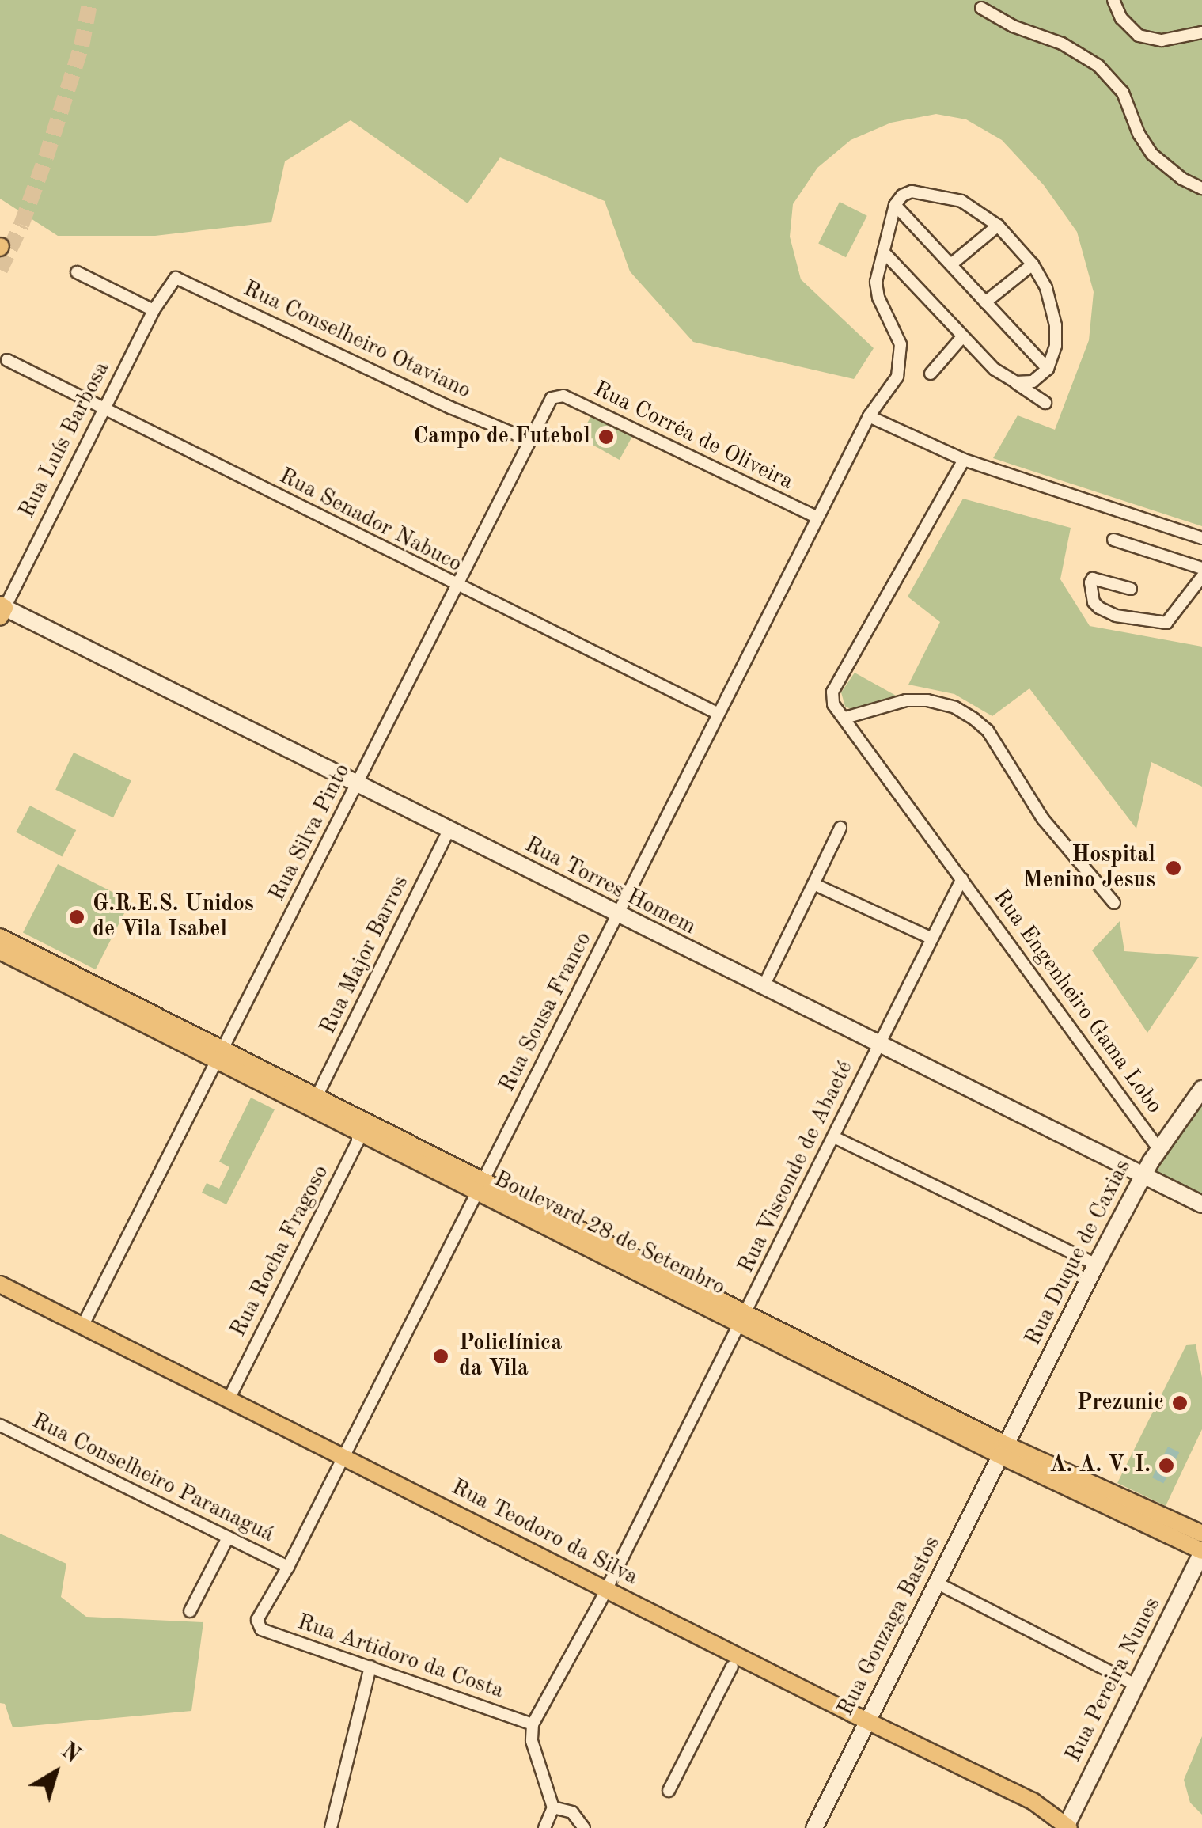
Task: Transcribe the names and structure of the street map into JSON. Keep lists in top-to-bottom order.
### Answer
{
  "streets": {
    "main road": ["Boulevard 28 de Setembro", "Rua Teodoro da Silva"],
    "street": [
      "Rua Conselheiro Otaviano",
      "Rua Corrêa de Oliveira",
      "Rua Luís Barbosa",
      "Rua Senador Nabuco",
      "Rua Silva Pinto",
      "Rua Torres Homem",
      "Rua Major Barros",
      "Rua Engenheiro Gama Lobo",
      "Rua Sousa Franco",
      "Rua Visconde de Abaeté",
      "Rua Rocha Fragoso",
      "Rua Duque de Caxias",
      "Rua Conselheiro Paranaguá",
      "Rua Gonzaga Bastos",
      "Rua Artidoro da Costa",
      "Rua Pereira Nunes"
    ]
  },
  "crossings": [
    ["Rua Conselheiro Otaviano", "Rua Luís Barbosa"],
    ["Rua Conselheiro Otaviano", "Rua Silva Pinto"],
    ["Rua Corrêa de Oliveira", "Rua Silva Pinto"],
    ["Rua Corrêa de Oliveira", "Rua Sousa Franco"],
    ["Rua Luís Barbosa", "Rua Senador Nabuco"],
    ["Rua Luís Barbosa", "Rua Torres Homem"],
    ["Rua Senador Nabuco", "Rua Silva Pinto"],
    ["Rua Senador Nabuco", "Rua Sousa Franco"],
    ["Rua Silva Pinto", "Rua Torres Homem"],
    ["Rua Silva Pinto", "Boulevard 28 de Setembro"],
    ["Rua Silva Pinto", "Rua Teodoro da Silva"],
    ["Rua Torres Homem", "Rua Major Barros"],
    ["Rua Torres Homem", "Rua Sousa Franco"],
    ["Rua Torres Homem", "Rua Visconde de Abaeté"],
    ["Rua Torres Homem", "Rua Duque de Caxias"],
    ["Rua Major Barros", "Boulevard 28 de Setembro"],
    ["Rua Engenheiro Gama Lobo", "Rua Visconde de Abaeté"],
    ["Rua Engenheiro Gama Lobo", "Rua Duque de Caxias"],
    ["Rua Sousa Franco", "Boulevard 28 de Setembro"],
    ["Rua Sousa Franco", "Rua Conselheiro Paranaguá"],
    ["Rua Sousa Franco", "Rua Teodoro da Silva"],
    ["Rua Sousa Franco", "Rua Artidoro da Costa"],
    ["Rua Visconde de Abaeté", "Boulevard 28 de Setembro"],
    ["Rua Visconde de Abaeté", "Rua Teodoro da Silva"],
    ["Rua Visconde de Abaeté", "Rua Artidoro da Costa"],
    ["Boulevard 28 de Setembro", "Rua Rocha Fragoso"],
    ["Boulevard 28 de Setembro", "Rua Duque de Caxias"],
    ["Boulevard 28 de Setembro", "Rua Gonzaga Bastos"],
    ["Boulevard 28 de Setembro", "Rua Pereira Nunes"],
    ["Rua Rocha Fragoso", "Rua Teodoro da Silva"],
    ["Rua Duque de Caxias", "Rua Gonzaga Bastos"],
    ["Rua Teodoro da Silva", "Rua Gonzaga Bastos"],
    ["Rua Teodoro da Silva", "Rua Pereira Nunes"]
  ],
  "places": [
    "Campo de Futebol",
    "Hospital Menino Jesus",
    "G.R.E.S. Unidos de Vila Isabel",
    "Policlínica da Vila",
    "Prezunic",
    "A. A. V. I."
  ],
  "north": "top right"
}
